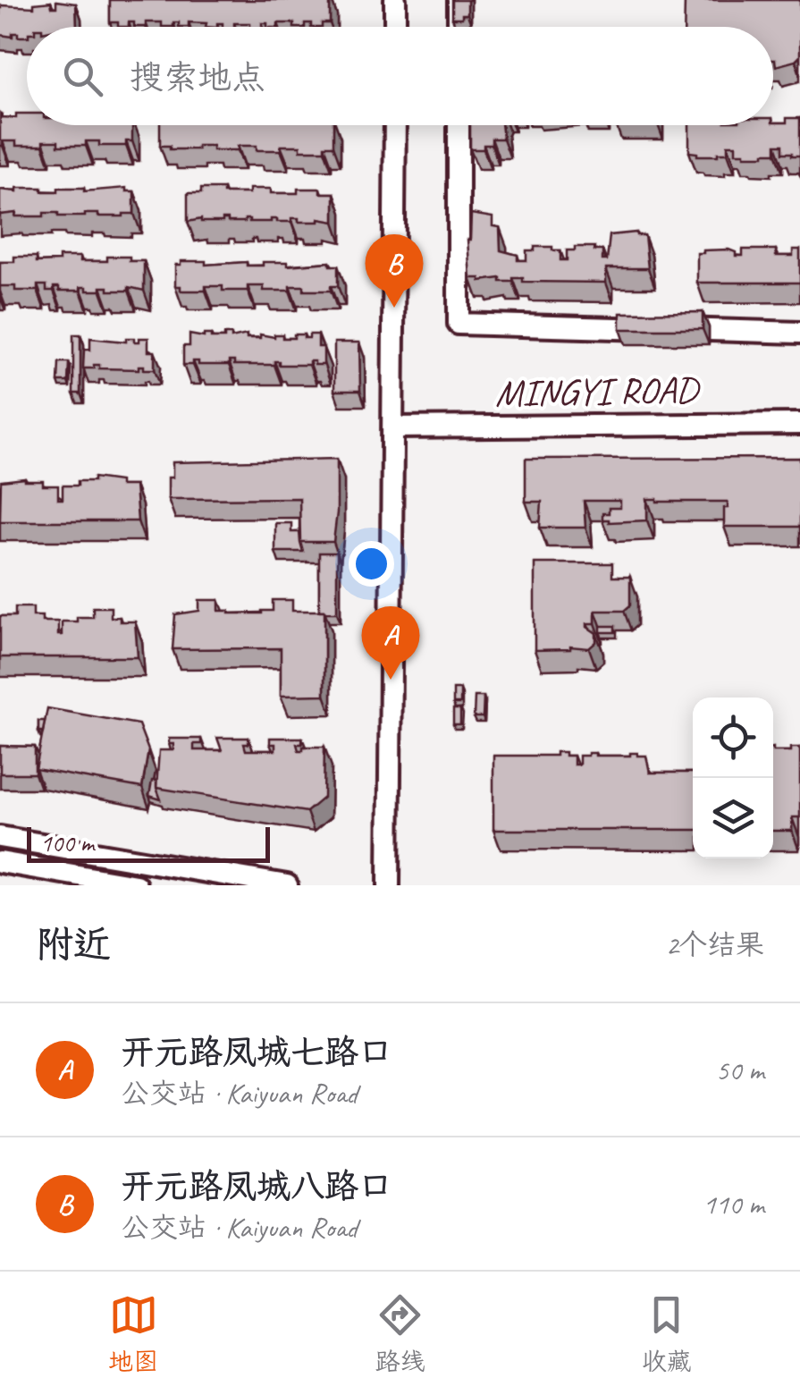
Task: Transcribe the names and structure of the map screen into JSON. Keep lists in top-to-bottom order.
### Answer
{
  "streets": {
    "street": ["MINGYI ROAD"]
  },
  "scale_bar": "100 m",
  "page": {
    "search": "搜索地点",
    "pins": ["B", "A"],
    "scale": "100 m",
    "heading": ["附近", "2个结果"],
    "list": [
      {
        "mark": "A",
        "name": "开元路凤城七路口",
        "note": "公交站 · Kaiyuan Road",
        "value": "50 m"
      },
      {
        "mark": "B",
        "name": "开元路凤城八路口",
        "note": "公交站 · Kaiyuan Road",
        "value": "110 m"
      }
    ],
    "nav": ["地图", "路线", "收藏"]
  }
}
